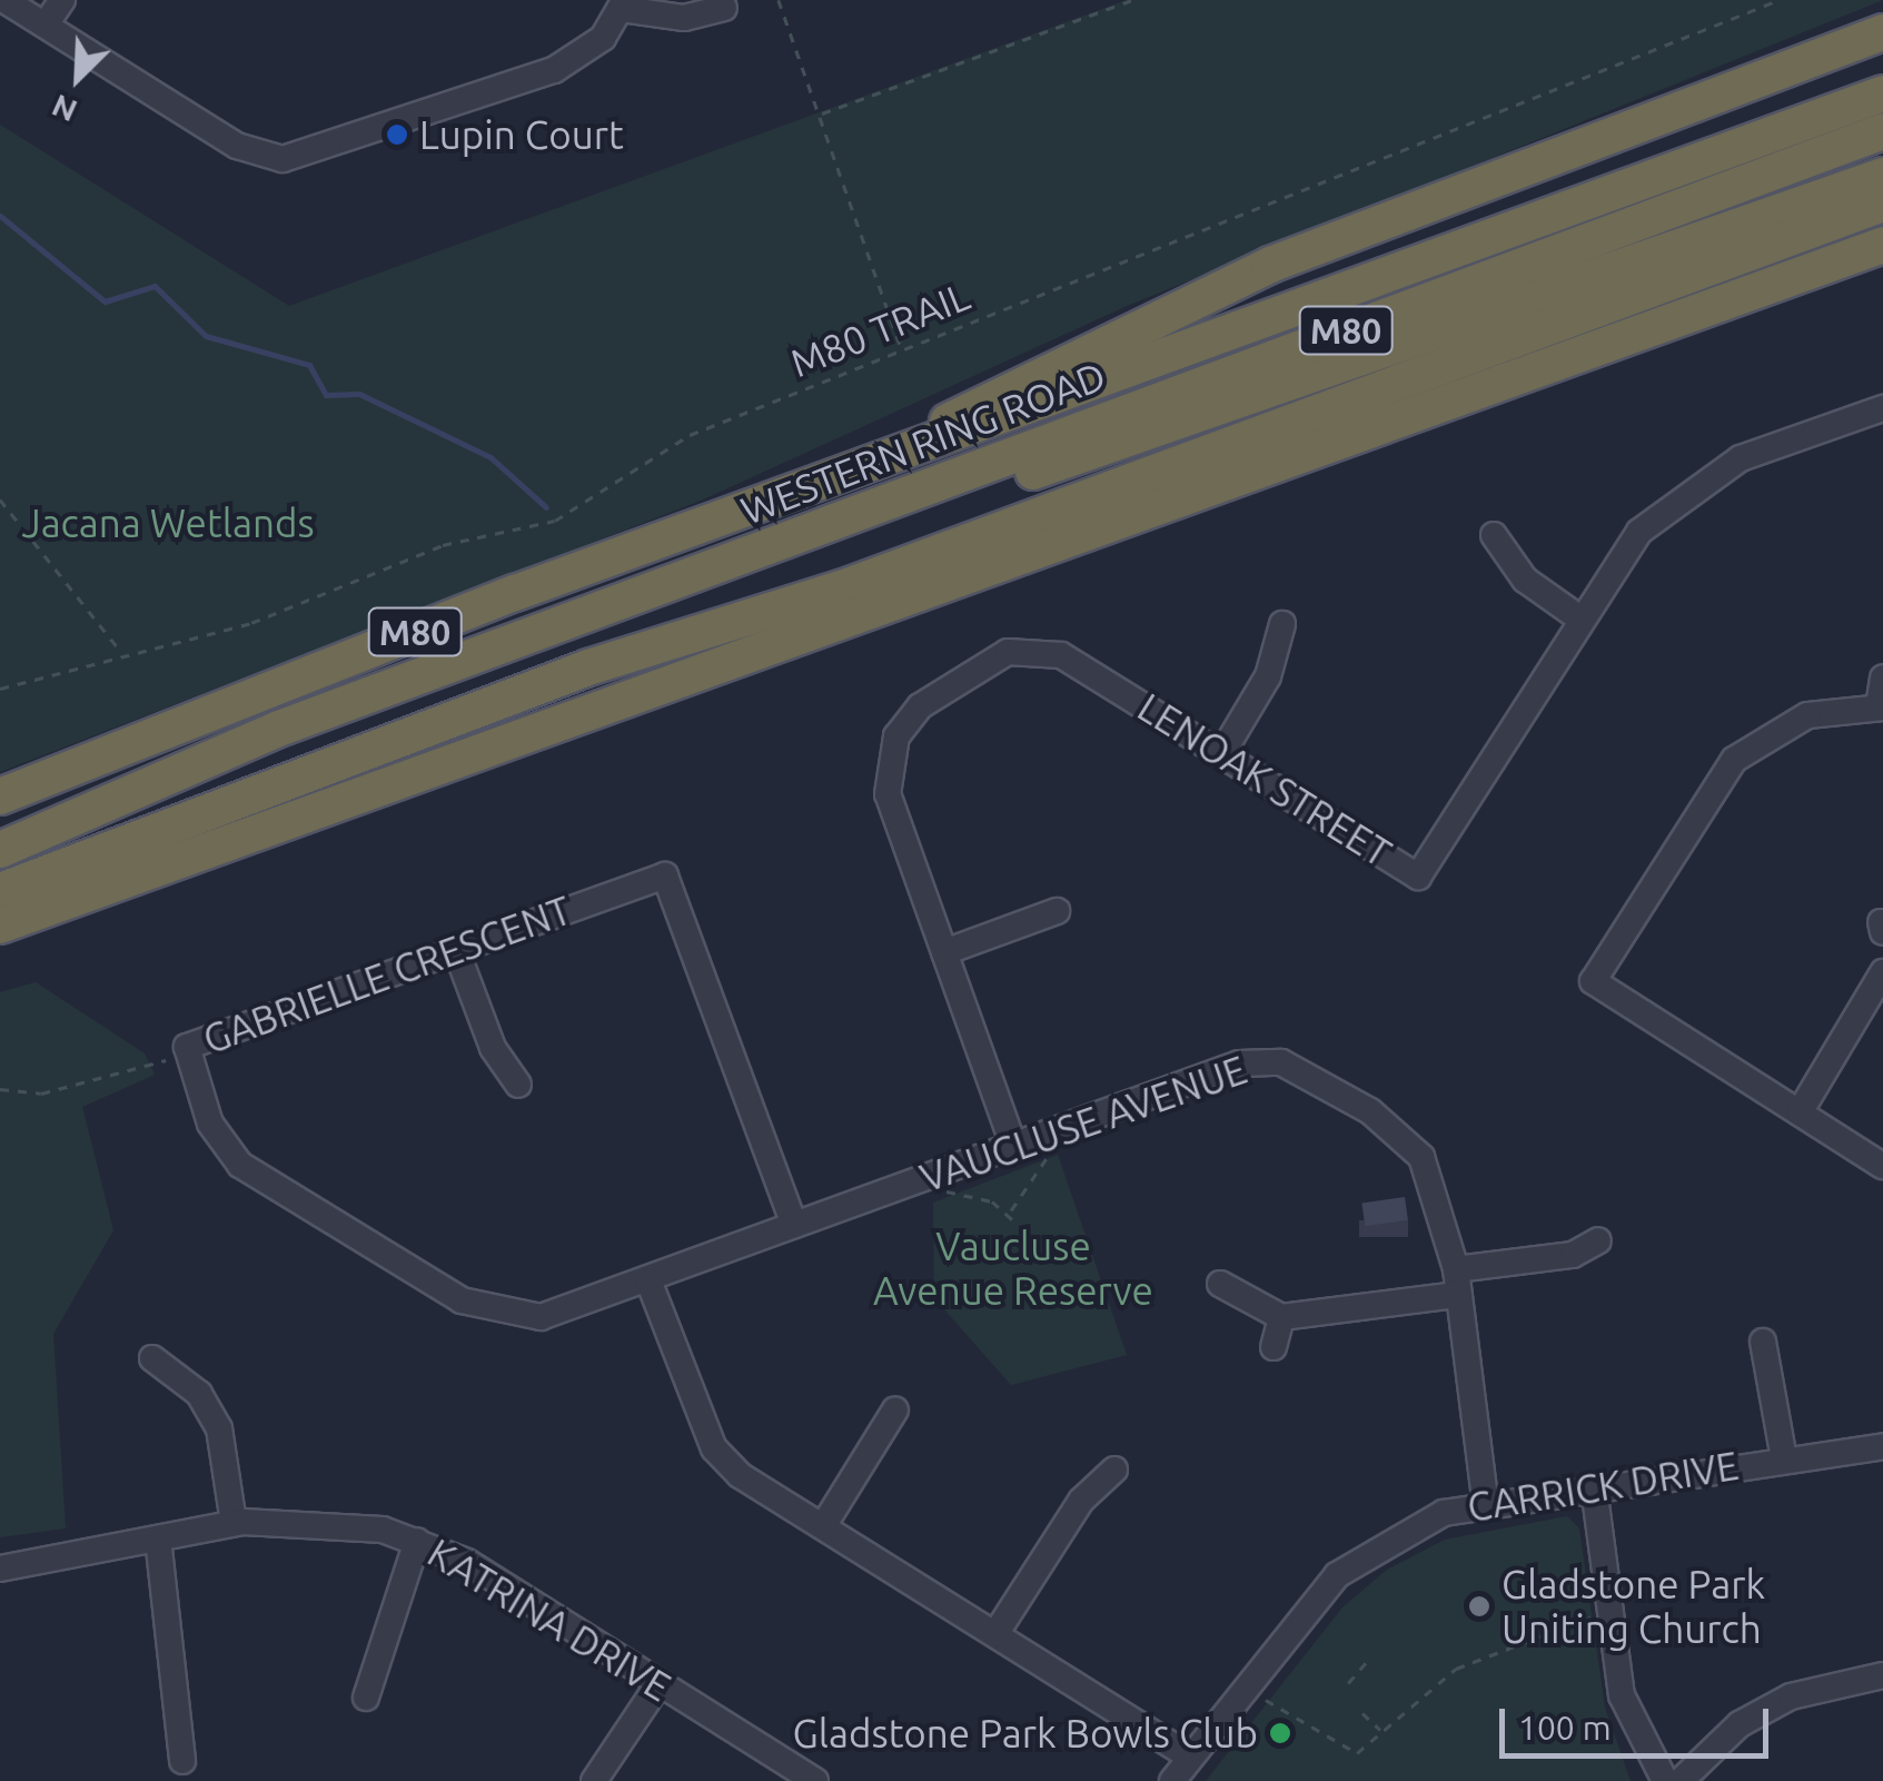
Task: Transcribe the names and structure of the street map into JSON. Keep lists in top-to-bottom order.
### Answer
{
  "streets": {
    "highway": ["M80", "WESTERN RING ROAD"],
    "street": [
      "LENOAK STREET",
      "GABRIELLE CRESCENT",
      "VAUCLUSE AVENUE",
      "CARRICK DRIVE",
      "KATRINA DRIVE"
    ],
    "path": ["M80 TRAIL"]
  },
  "crossings": [
    ["LENOAK STREET", "VAUCLUSE AVENUE"],
    ["GABRIELLE CRESCENT", "VAUCLUSE AVENUE"],
    ["VAUCLUSE AVENUE", "CARRICK DRIVE"]
  ],
  "parks": ["Jacana Wetlands", "Vaucluse Avenue Reserve"],
  "places": ["Lupin Court", "Gladstone Park Uniting Church", "Gladstone Park Bowls Club"],
  "scale_bar": "100 m",
  "north": "bottom left"
}
